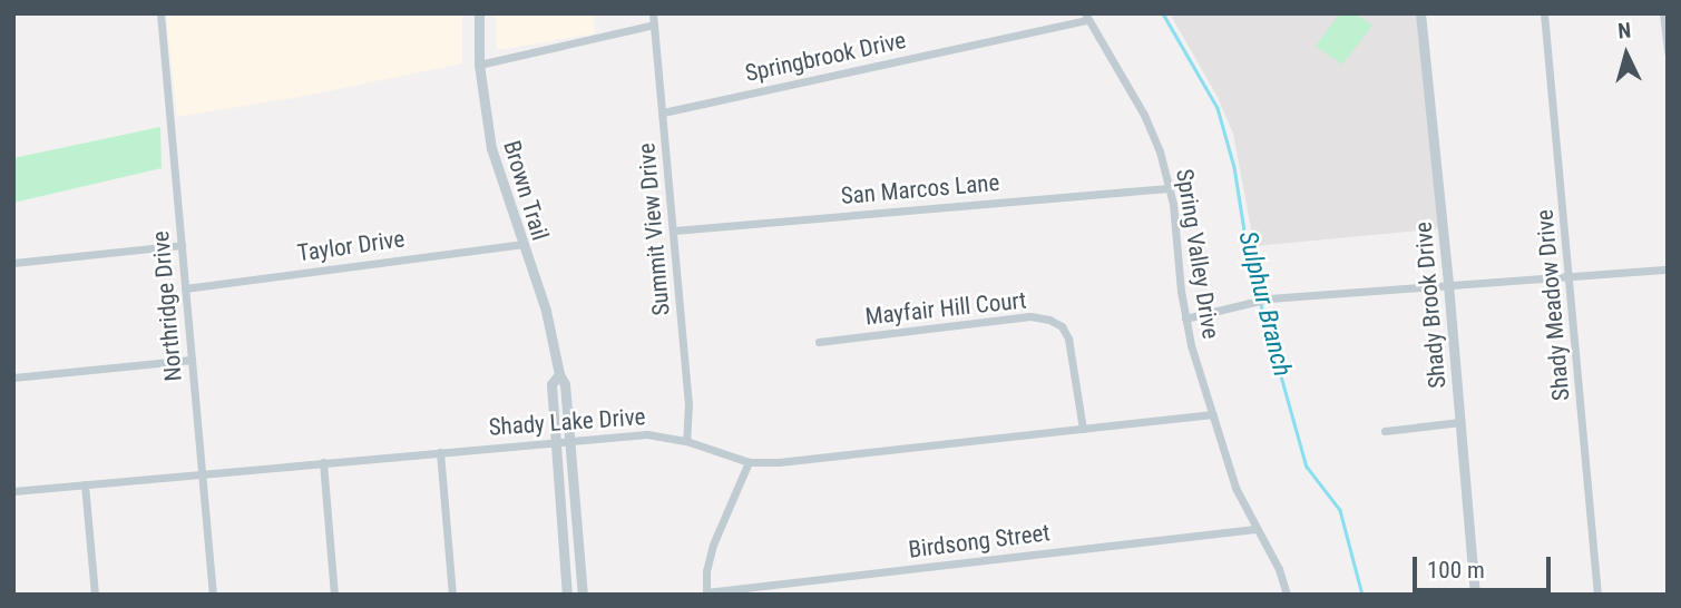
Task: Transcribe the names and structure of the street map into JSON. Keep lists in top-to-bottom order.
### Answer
{
  "streets": {
    "street": [
      "Springbrook Drive",
      "San Marcos Lane",
      "Brown Trail",
      "Summit View Drive",
      "Taylor Drive",
      "Spring Valley Drive",
      "Shady Brook Drive",
      "Shady Meadow Drive",
      "Northridge Drive",
      "Mayfair Hill Court",
      "Shady Lake Drive",
      "Birdsong Street"
    ]
  },
  "crossings": [
    ["Springbrook Drive", "Summit View Drive"],
    ["Springbrook Drive", "Spring Valley Drive"],
    ["San Marcos Lane", "Summit View Drive"],
    ["San Marcos Lane", "Spring Valley Drive"],
    ["Brown Trail", "Taylor Drive"],
    ["Brown Trail", "Shady Lake Drive"],
    ["Summit View Drive", "Shady Lake Drive"],
    ["Taylor Drive", "Northridge Drive"],
    ["Spring Valley Drive", "Shady Lake Drive"],
    ["Spring Valley Drive", "Birdsong Street"],
    ["Northridge Drive", "Shady Lake Drive"],
    ["Mayfair Hill Court", "Shady Lake Drive"]
  ],
  "water": ["Sulphur Branch"],
  "scale_bar": "100 m",
  "north": "top"
}
